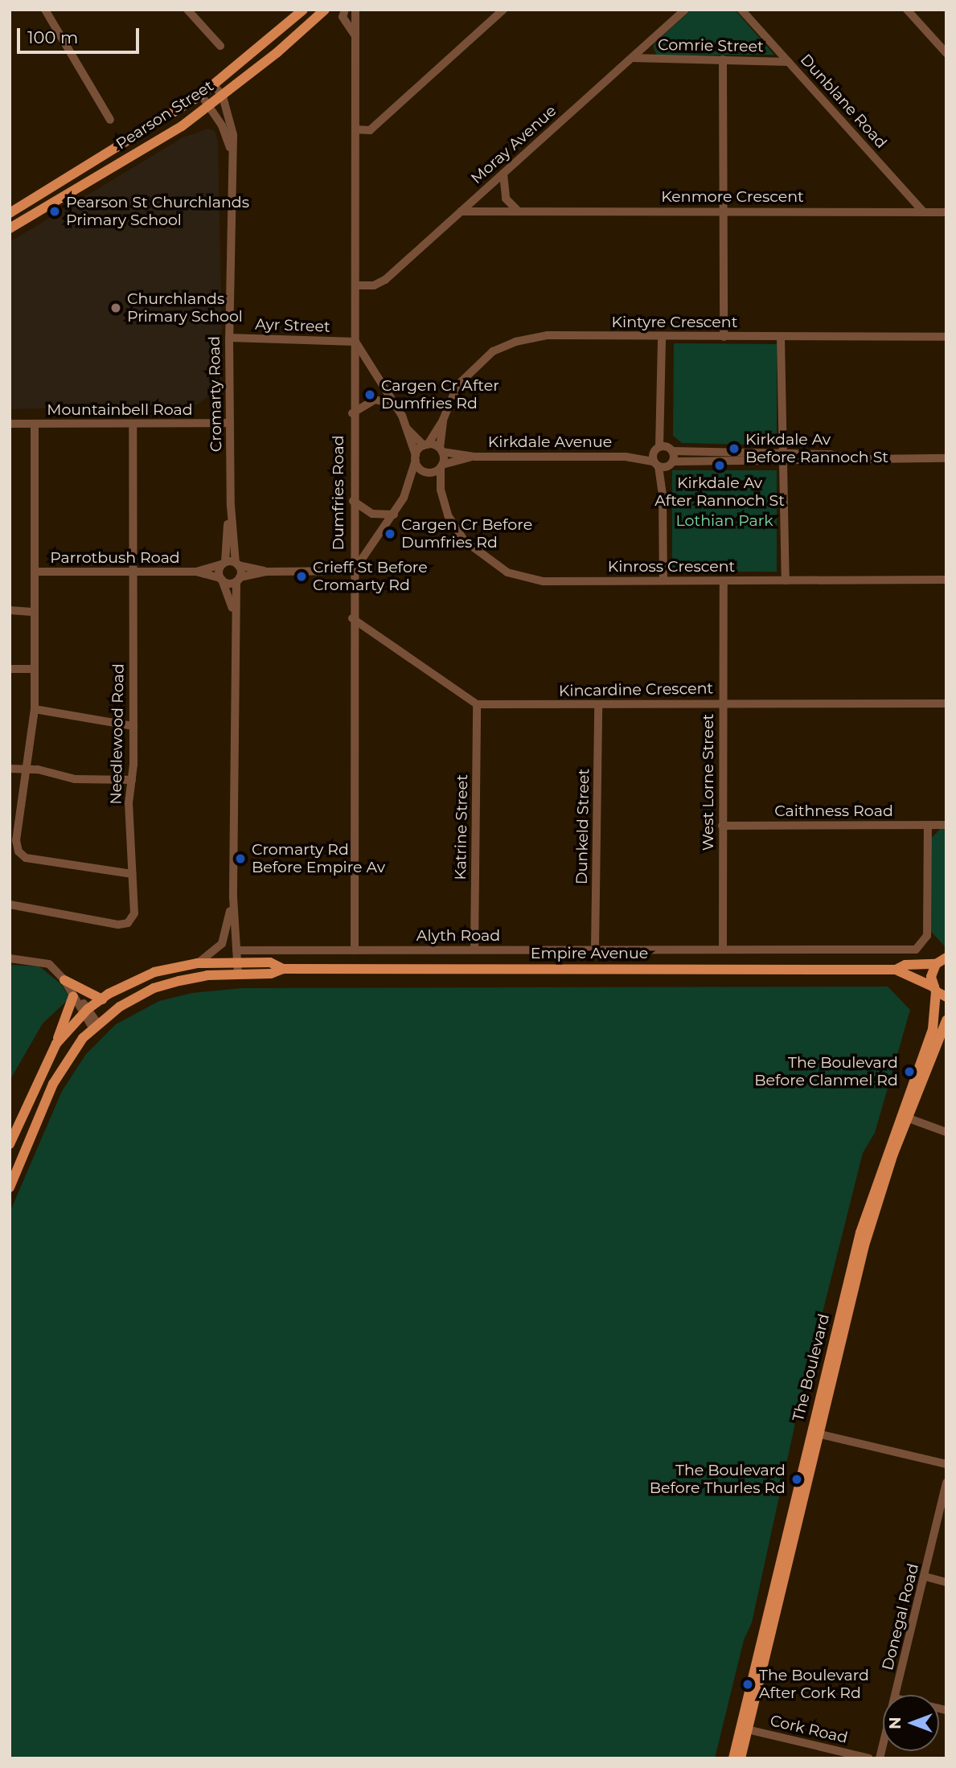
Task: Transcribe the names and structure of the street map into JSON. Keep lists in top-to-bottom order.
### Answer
{
  "streets": {
    "main road": ["Pearson Street", "Empire Avenue", "The Boulevard"],
    "street": [
      "Comrie Street",
      "Dunblane Road",
      "Moray Avenue",
      "Kenmore Crescent",
      "Kintyre Crescent",
      "Ayr Street",
      "Cromarty Road",
      "Mountainbell Road",
      "Kirkdale Avenue",
      "Dumfries Road",
      "Parrotbush Road",
      "Kinross Crescent",
      "Kincardine Crescent",
      "Needlewood Road",
      "West Lorne Street",
      "Caithness Road",
      "Dunkeld Street",
      "Katrine Street",
      "Alyth Road",
      "Donegal Road",
      "Cork Road"
    ]
  },
  "crossings": [
    ["Comrie Street", "Dunblane Road"],
    ["Comrie Street", "Moray Avenue"],
    ["Dunblane Road", "Kenmore Crescent"],
    ["Pearson Street", "Cromarty Road"],
    ["Moray Avenue", "Kenmore Crescent"],
    ["Moray Avenue", "Dumfries Road"],
    ["Kintyre Crescent", "Kirkdale Avenue"],
    ["Kintyre Crescent", "Kinross Crescent"],
    ["Ayr Street", "Cromarty Road"],
    ["Ayr Street", "Dumfries Road"],
    ["Cromarty Road", "Mountainbell Road"],
    ["Cromarty Road", "Parrotbush Road"],
    ["Cromarty Road", "Alyth Road"],
    ["Cromarty Road", "Empire Avenue"],
    ["Mountainbell Road", "Needlewood Road"],
    ["Kirkdale Avenue", "Kinross Crescent"],
    ["Dumfries Road", "Alyth Road"],
    ["Parrotbush Road", "Needlewood Road"],
    ["Kinross Crescent", "West Lorne Street"],
    ["Kincardine Crescent", "West Lorne Street"],
    ["Kincardine Crescent", "Dunkeld Street"],
    ["Kincardine Crescent", "Katrine Street"],
    ["West Lorne Street", "Caithness Road"],
    ["West Lorne Street", "Alyth Road"],
    ["Caithness Road", "Alyth Road"],
    ["Dunkeld Street", "Alyth Road"],
    ["Katrine Street", "Alyth Road"],
    ["Empire Avenue", "The Boulevard"],
    ["The Boulevard", "Cork Road"]
  ],
  "parks": ["Lothian Park"],
  "places": [
    "Pearson St Churchlands Primary School",
    "Churchlands Primary School",
    "Cargen Cr After Dumfries Rd",
    "Kirkdale Av Before Rannoch St",
    "Kirkdale Av After Rannoch St",
    "Cargen Cr Before Dumfries Rd",
    "Crieff St Before Cromarty Rd",
    "Cromarty Rd Before Empire Av",
    "The Boulevard Before Clanmel Rd",
    "The Boulevard Before Thurles Rd",
    "The Boulevard After Cork Rd"
  ],
  "scale_bar": "100 m",
  "north": "left"
}
